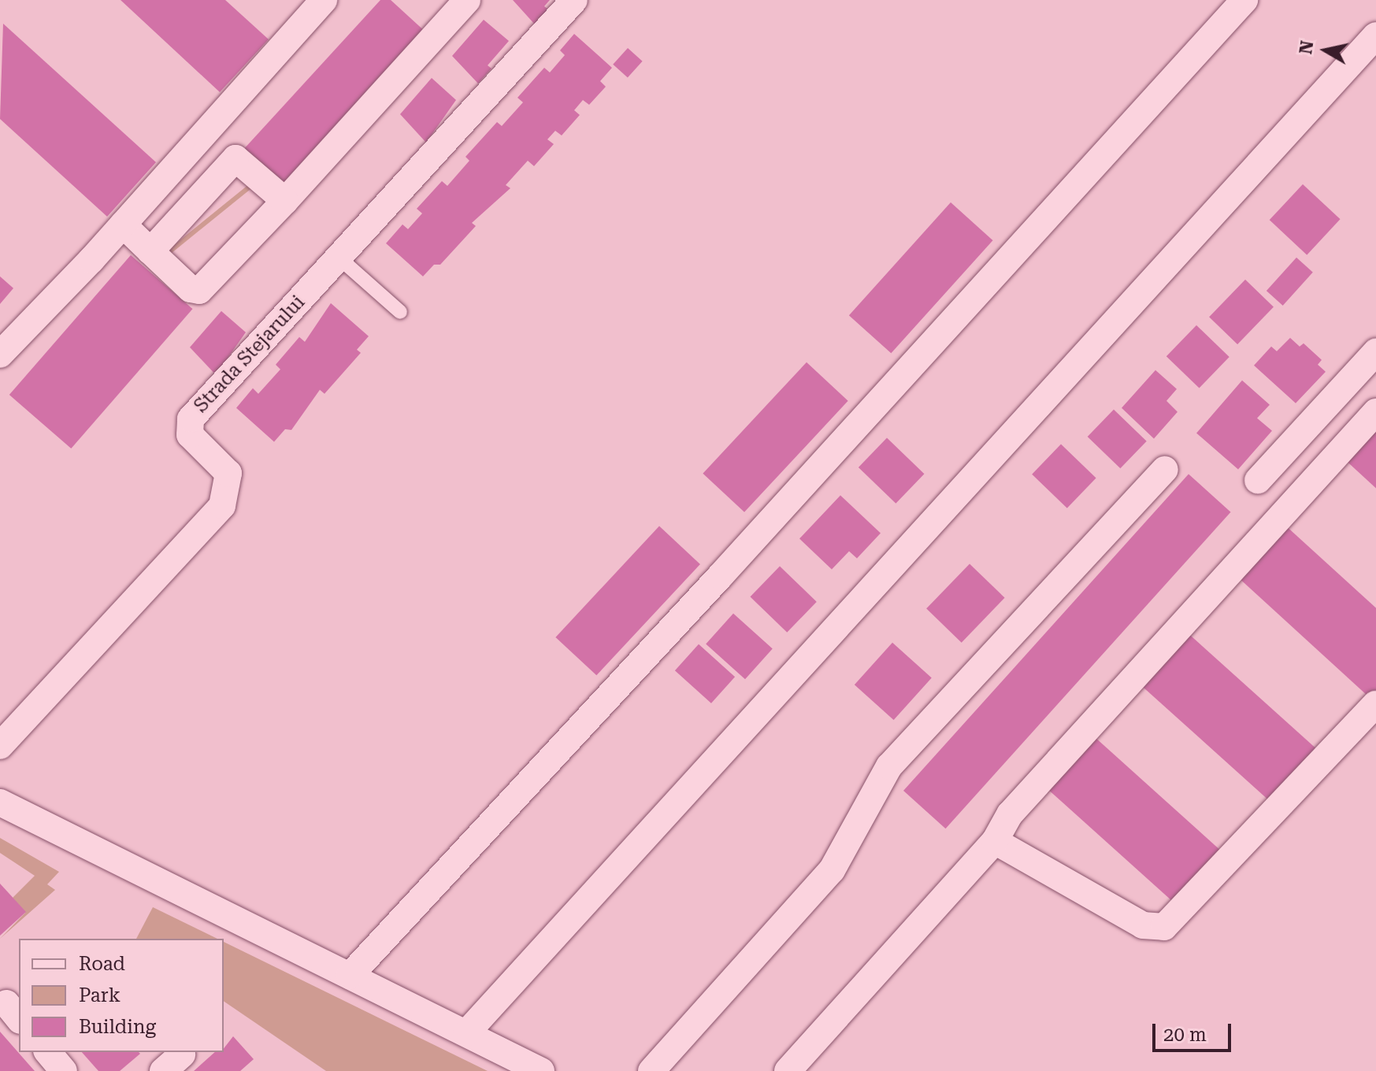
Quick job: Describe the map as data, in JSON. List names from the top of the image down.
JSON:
{
  "streets": {
    "street": ["Strada Stejarului"]
  },
  "legend": ["Road", "Park", "Building"],
  "scale_bar": "20 m",
  "north": "left"
}
